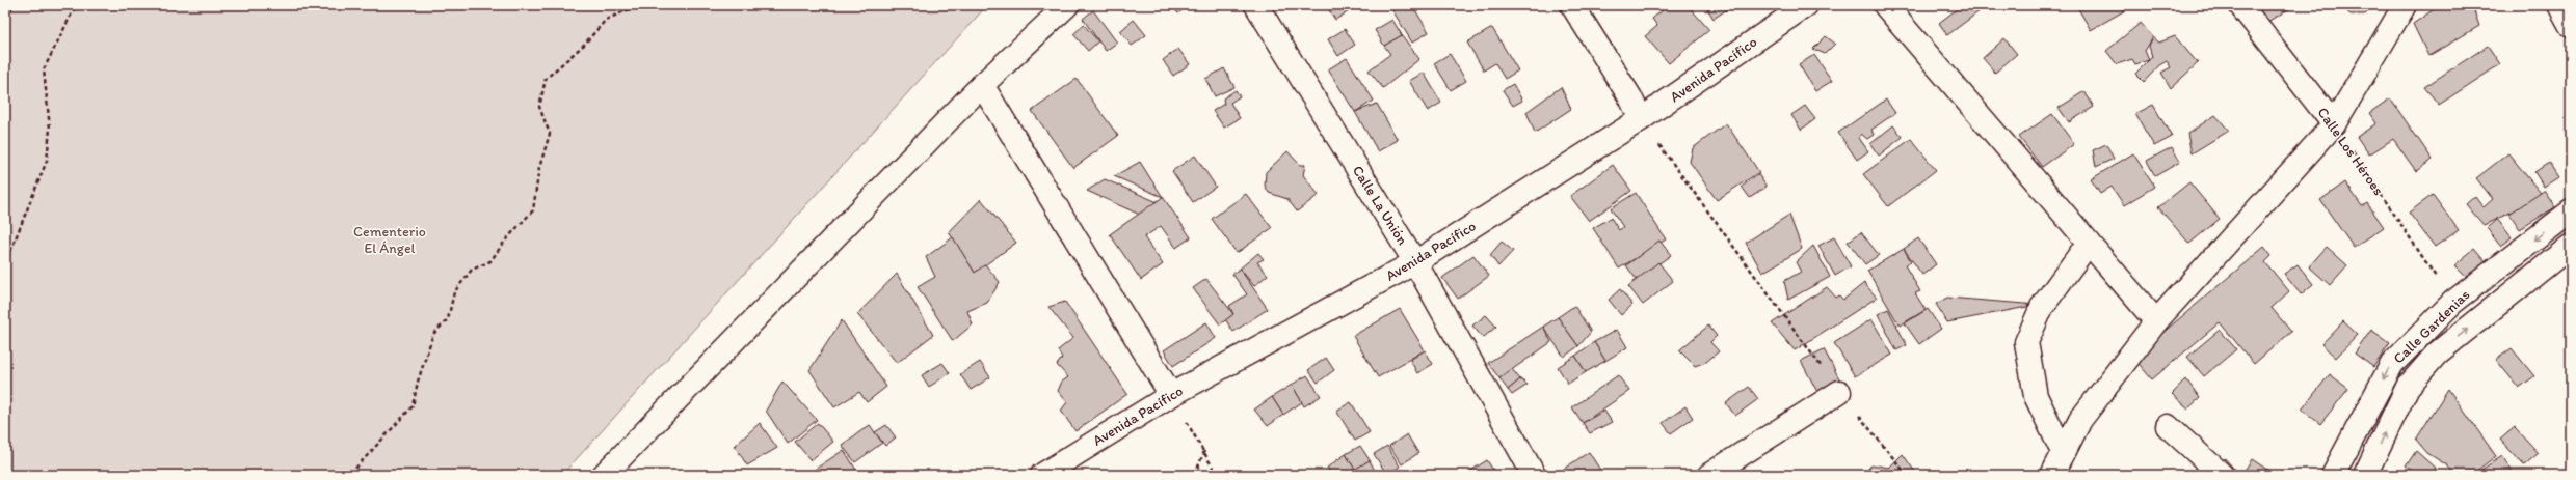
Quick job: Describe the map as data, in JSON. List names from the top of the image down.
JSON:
{
  "streets": {
    "street": [
      "Avenida Pacífico",
      "Calle Los Héroes",
      "Calle La Unión",
      "Calle Gardenias"
    ]
  },
  "crossings": [
    ["Avenida Pacífico", "Calle La Unión"],
    ["Calle Los Héroes", "Calle Gardenias"]
  ],
  "parks": ["Cementerio El Ángel"]
}
